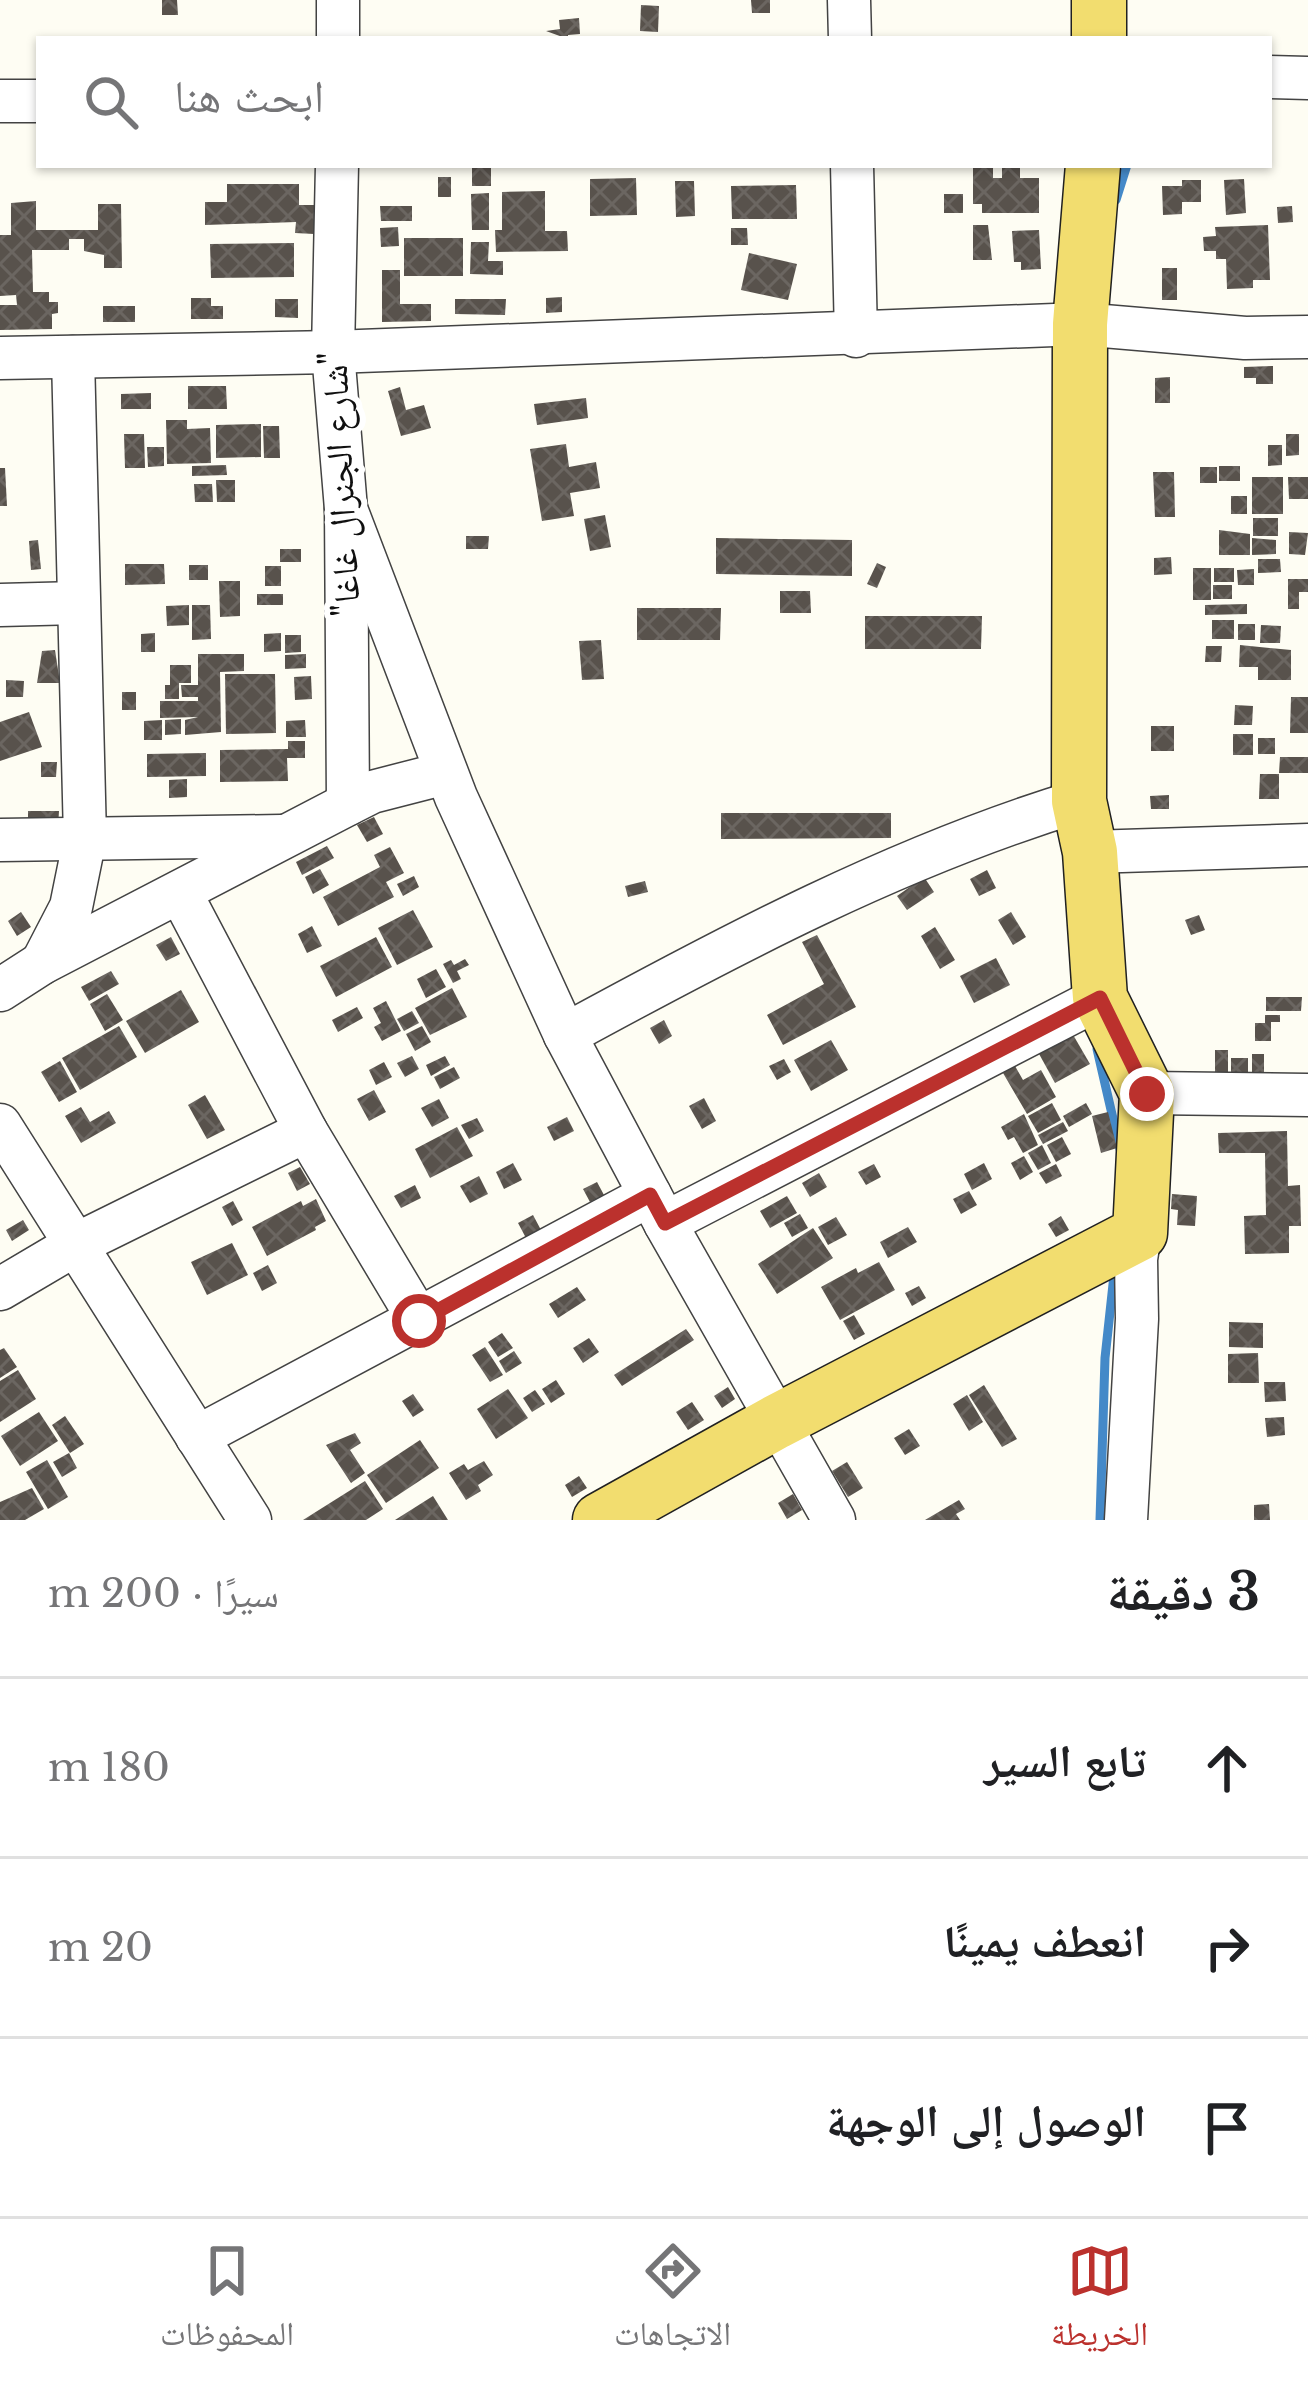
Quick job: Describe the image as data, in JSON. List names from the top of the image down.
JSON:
{
  "streets": {
    "street": ["\"شارع الجنرال غاغا\""]
  },
  "page": {
    "search": "ابحث هنا",
    "heading": ["3 دقيقة", "سيرًا · 200 m"],
    "list": [
      ["تابع السير", "180 m"],
      ["انعطف يمينًا", "20 m"],
      "الوصول إلى الوجهة"
    ],
    "nav": ["الخريطة", "الاتجاهات", "المحفوظات"]
  }
}
